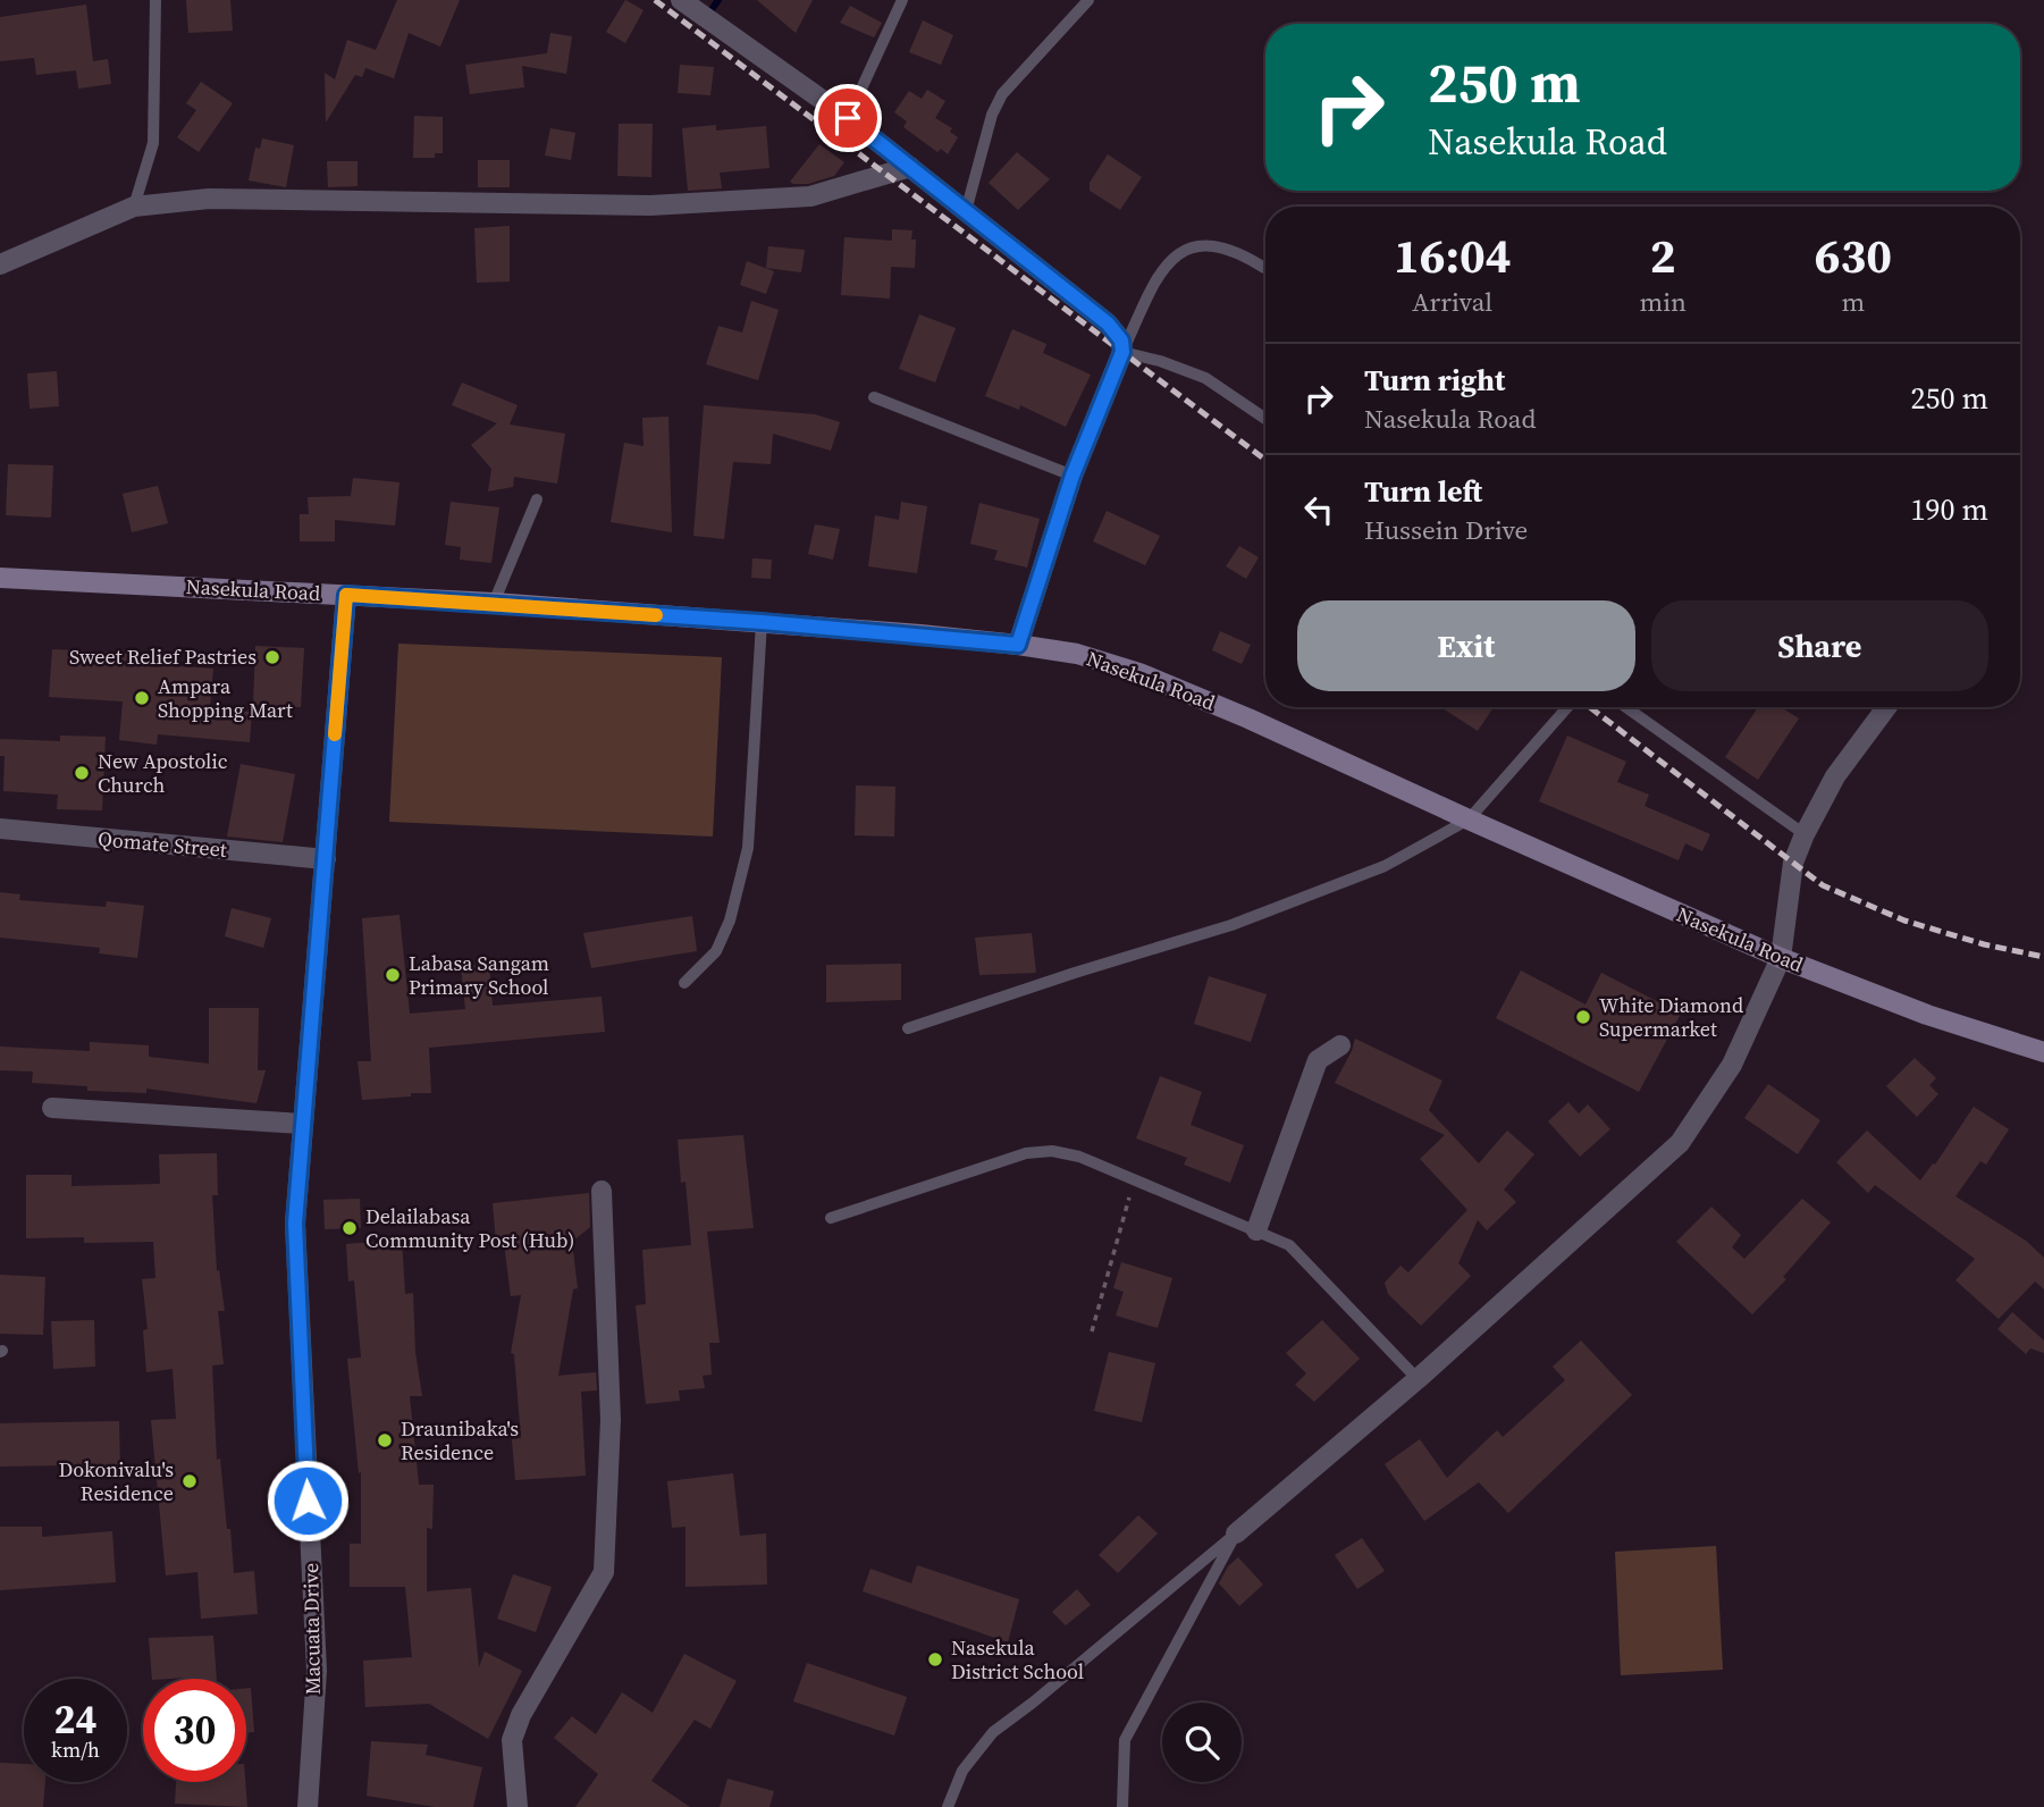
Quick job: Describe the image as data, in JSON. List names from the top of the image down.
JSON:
{
  "streets": {
    "main road": ["Nasekula Road"],
    "street": ["Qomate Street", "Macuata Drive"]
  },
  "crossings": [
    ["Nasekula Road", "Macuata Drive"],
    ["Qomate Street", "Macuata Drive"]
  ],
  "places": [
    "Sweet Relief Pastries",
    "Ampara Shopping Mart",
    "New Apostolic Church",
    "Labasa Sangam Primary School",
    "White Diamond Supermarket",
    "Delailabasa Community Post (Hub)",
    "Draunibaka's Residence",
    "Dokonivalu's Residence",
    "Nasekula District School"
  ],
  "page": {
    "turn": ["250 m", "Nasekula Road"],
    "eta": [
      "16:04",
      "Arrival",
      "2",
      "min",
      "630",
      "m"
    ],
    "list": [
      {
        "name": "Turn right",
        "note": "Nasekula Road",
        "value": "250 m"
      },
      {
        "name": "Turn left",
        "note": "Hussein Drive",
        "value": "190 m"
      }
    ],
    "buttons": ["Exit", "Share"],
    "speed": "24 km/h",
    "limit": "30"
  }
}
